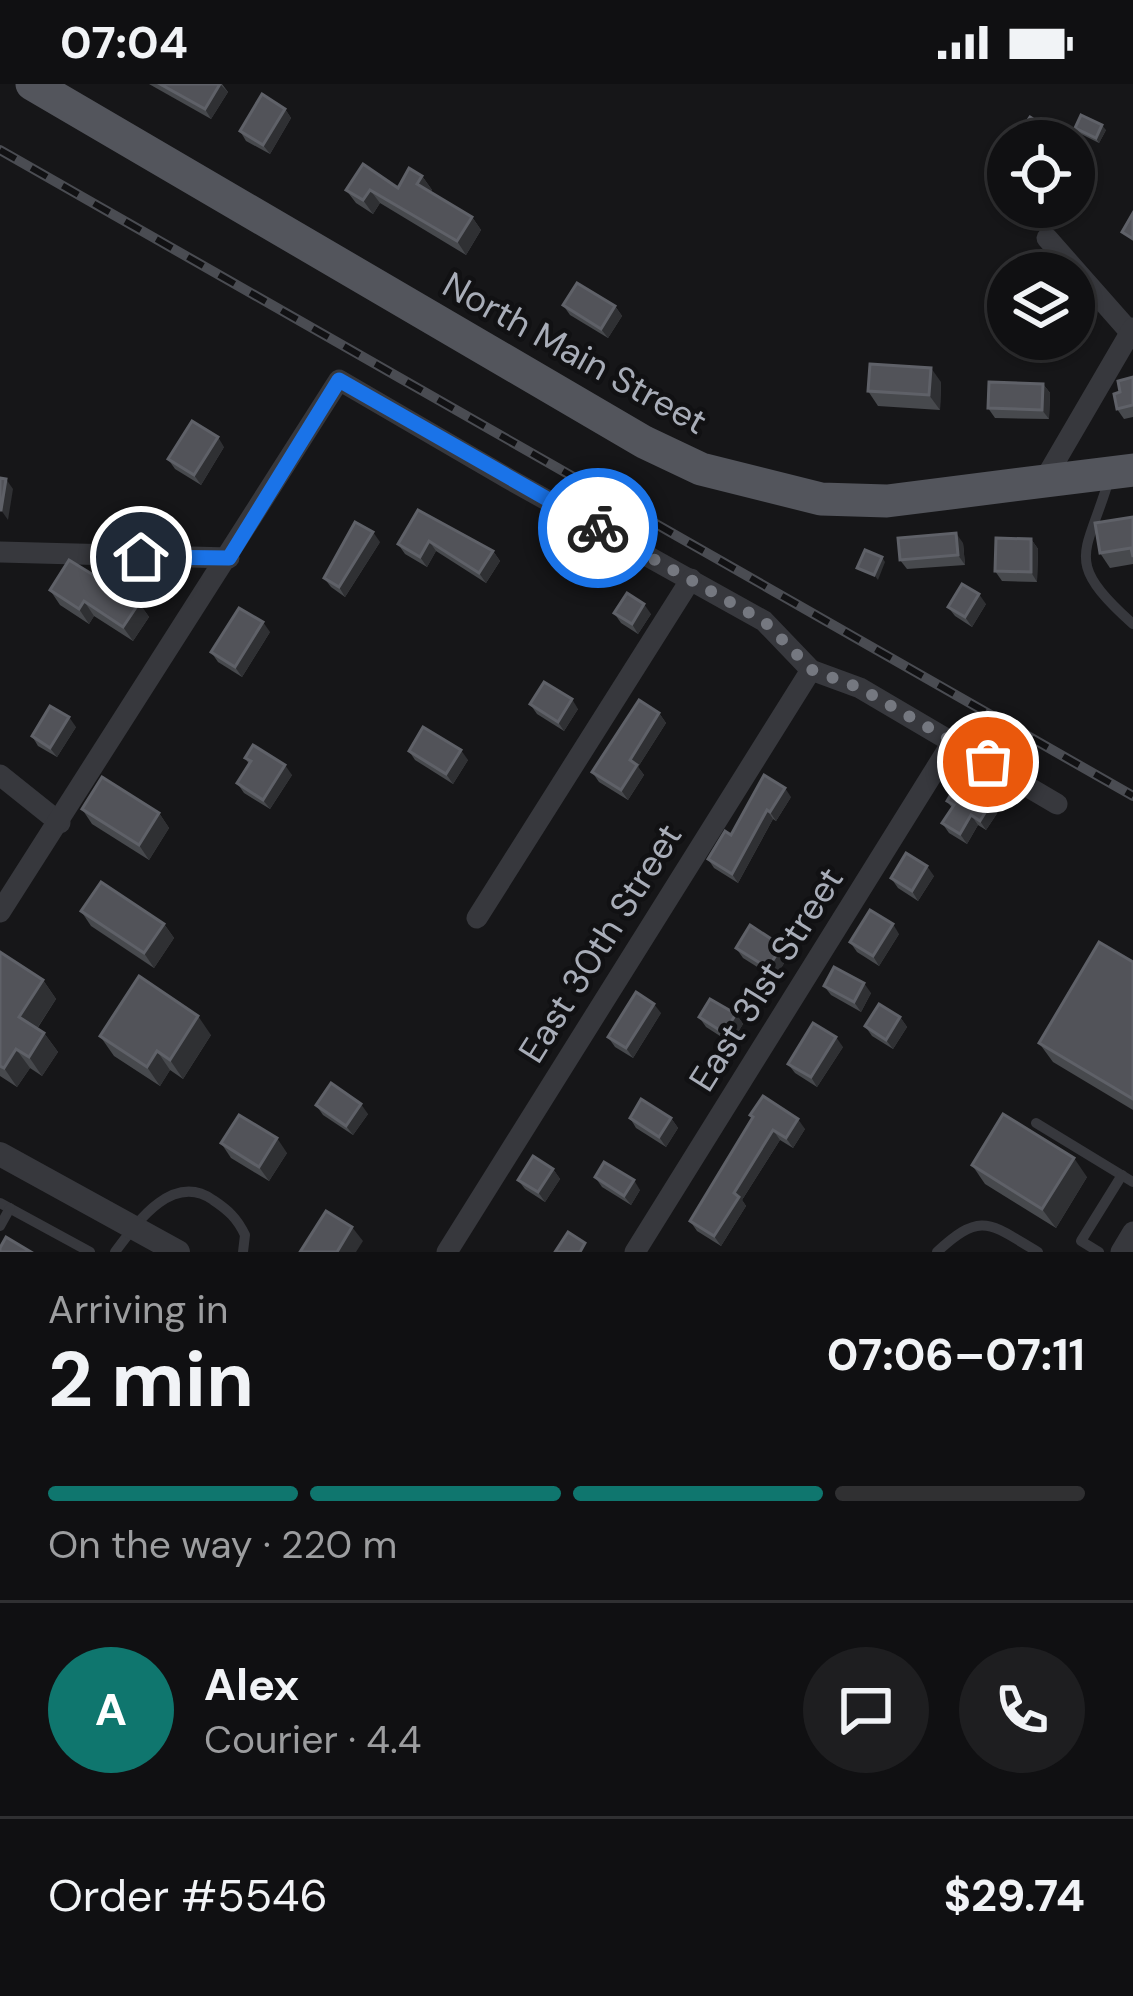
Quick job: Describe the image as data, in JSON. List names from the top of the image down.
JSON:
{
  "streets": {
    "main road": ["North Main Street"],
    "street": ["East 30th Street", "East 31st Street"]
  },
  "page": {
    "status": "07:04",
    "heading": ["2 min", "Arriving in", "07:06–07:11"],
    "panel": [
      "Alex",
      "Courier · 4.4",
      "Order #5546",
      "$29.74"
    ],
    "bar": "On the way · 220 m",
    "round": "A"
  }
}
